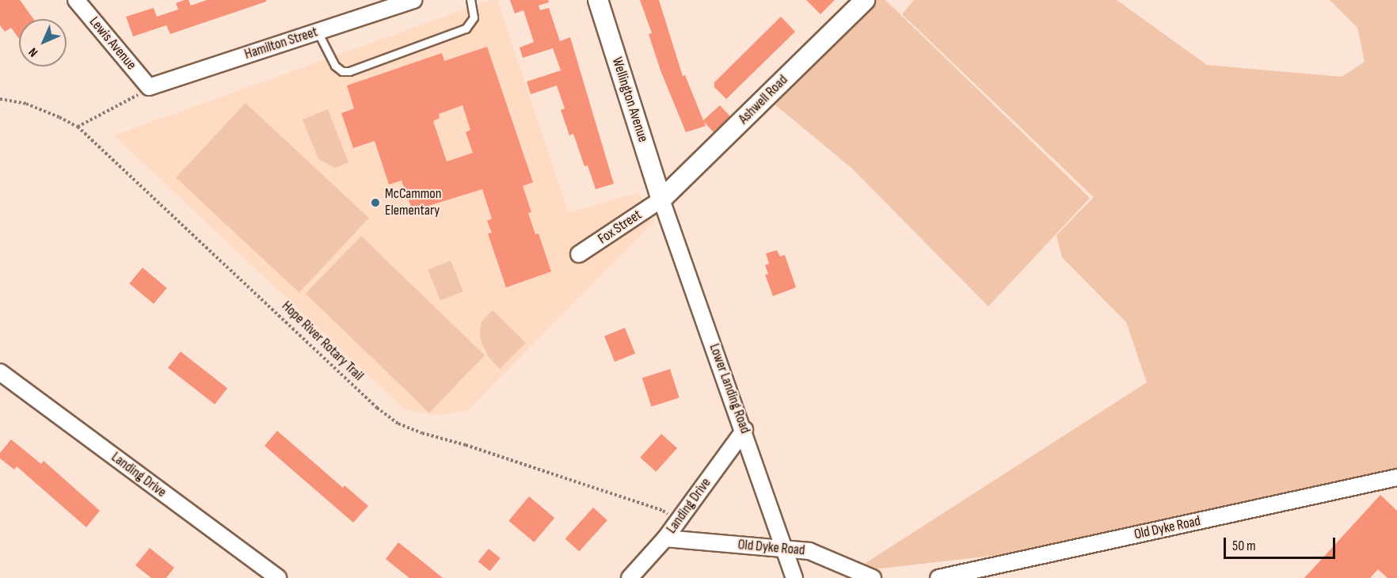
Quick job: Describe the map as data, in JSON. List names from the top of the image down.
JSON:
{
  "streets": {
    "street": [
      "Lewis Avenue",
      "Hamilton Street",
      "Wellington Avenue",
      "Ashwell Road",
      "Fox Street",
      "Lower Landing Road",
      "Landing Drive",
      "Old Dyke Road"
    ],
    "path": ["Hope River Rotary Trail"]
  },
  "crossings": [
    ["Lewis Avenue", "Hamilton Street"],
    ["Wellington Avenue", "Ashwell Road"],
    ["Wellington Avenue", "Fox Street"],
    ["Wellington Avenue", "Lower Landing Road"],
    ["Ashwell Road", "Fox Street"],
    ["Ashwell Road", "Lower Landing Road"],
    ["Fox Street", "Lower Landing Road"],
    ["Hope River Rotary Trail", "Landing Drive"],
    ["Lower Landing Road", "Landing Drive"],
    ["Lower Landing Road", "Old Dyke Road"],
    ["Landing Drive", "Old Dyke Road"]
  ],
  "places": ["McCammon Elementary"],
  "scale_bar": "50 m",
  "north": "bottom left"
}
